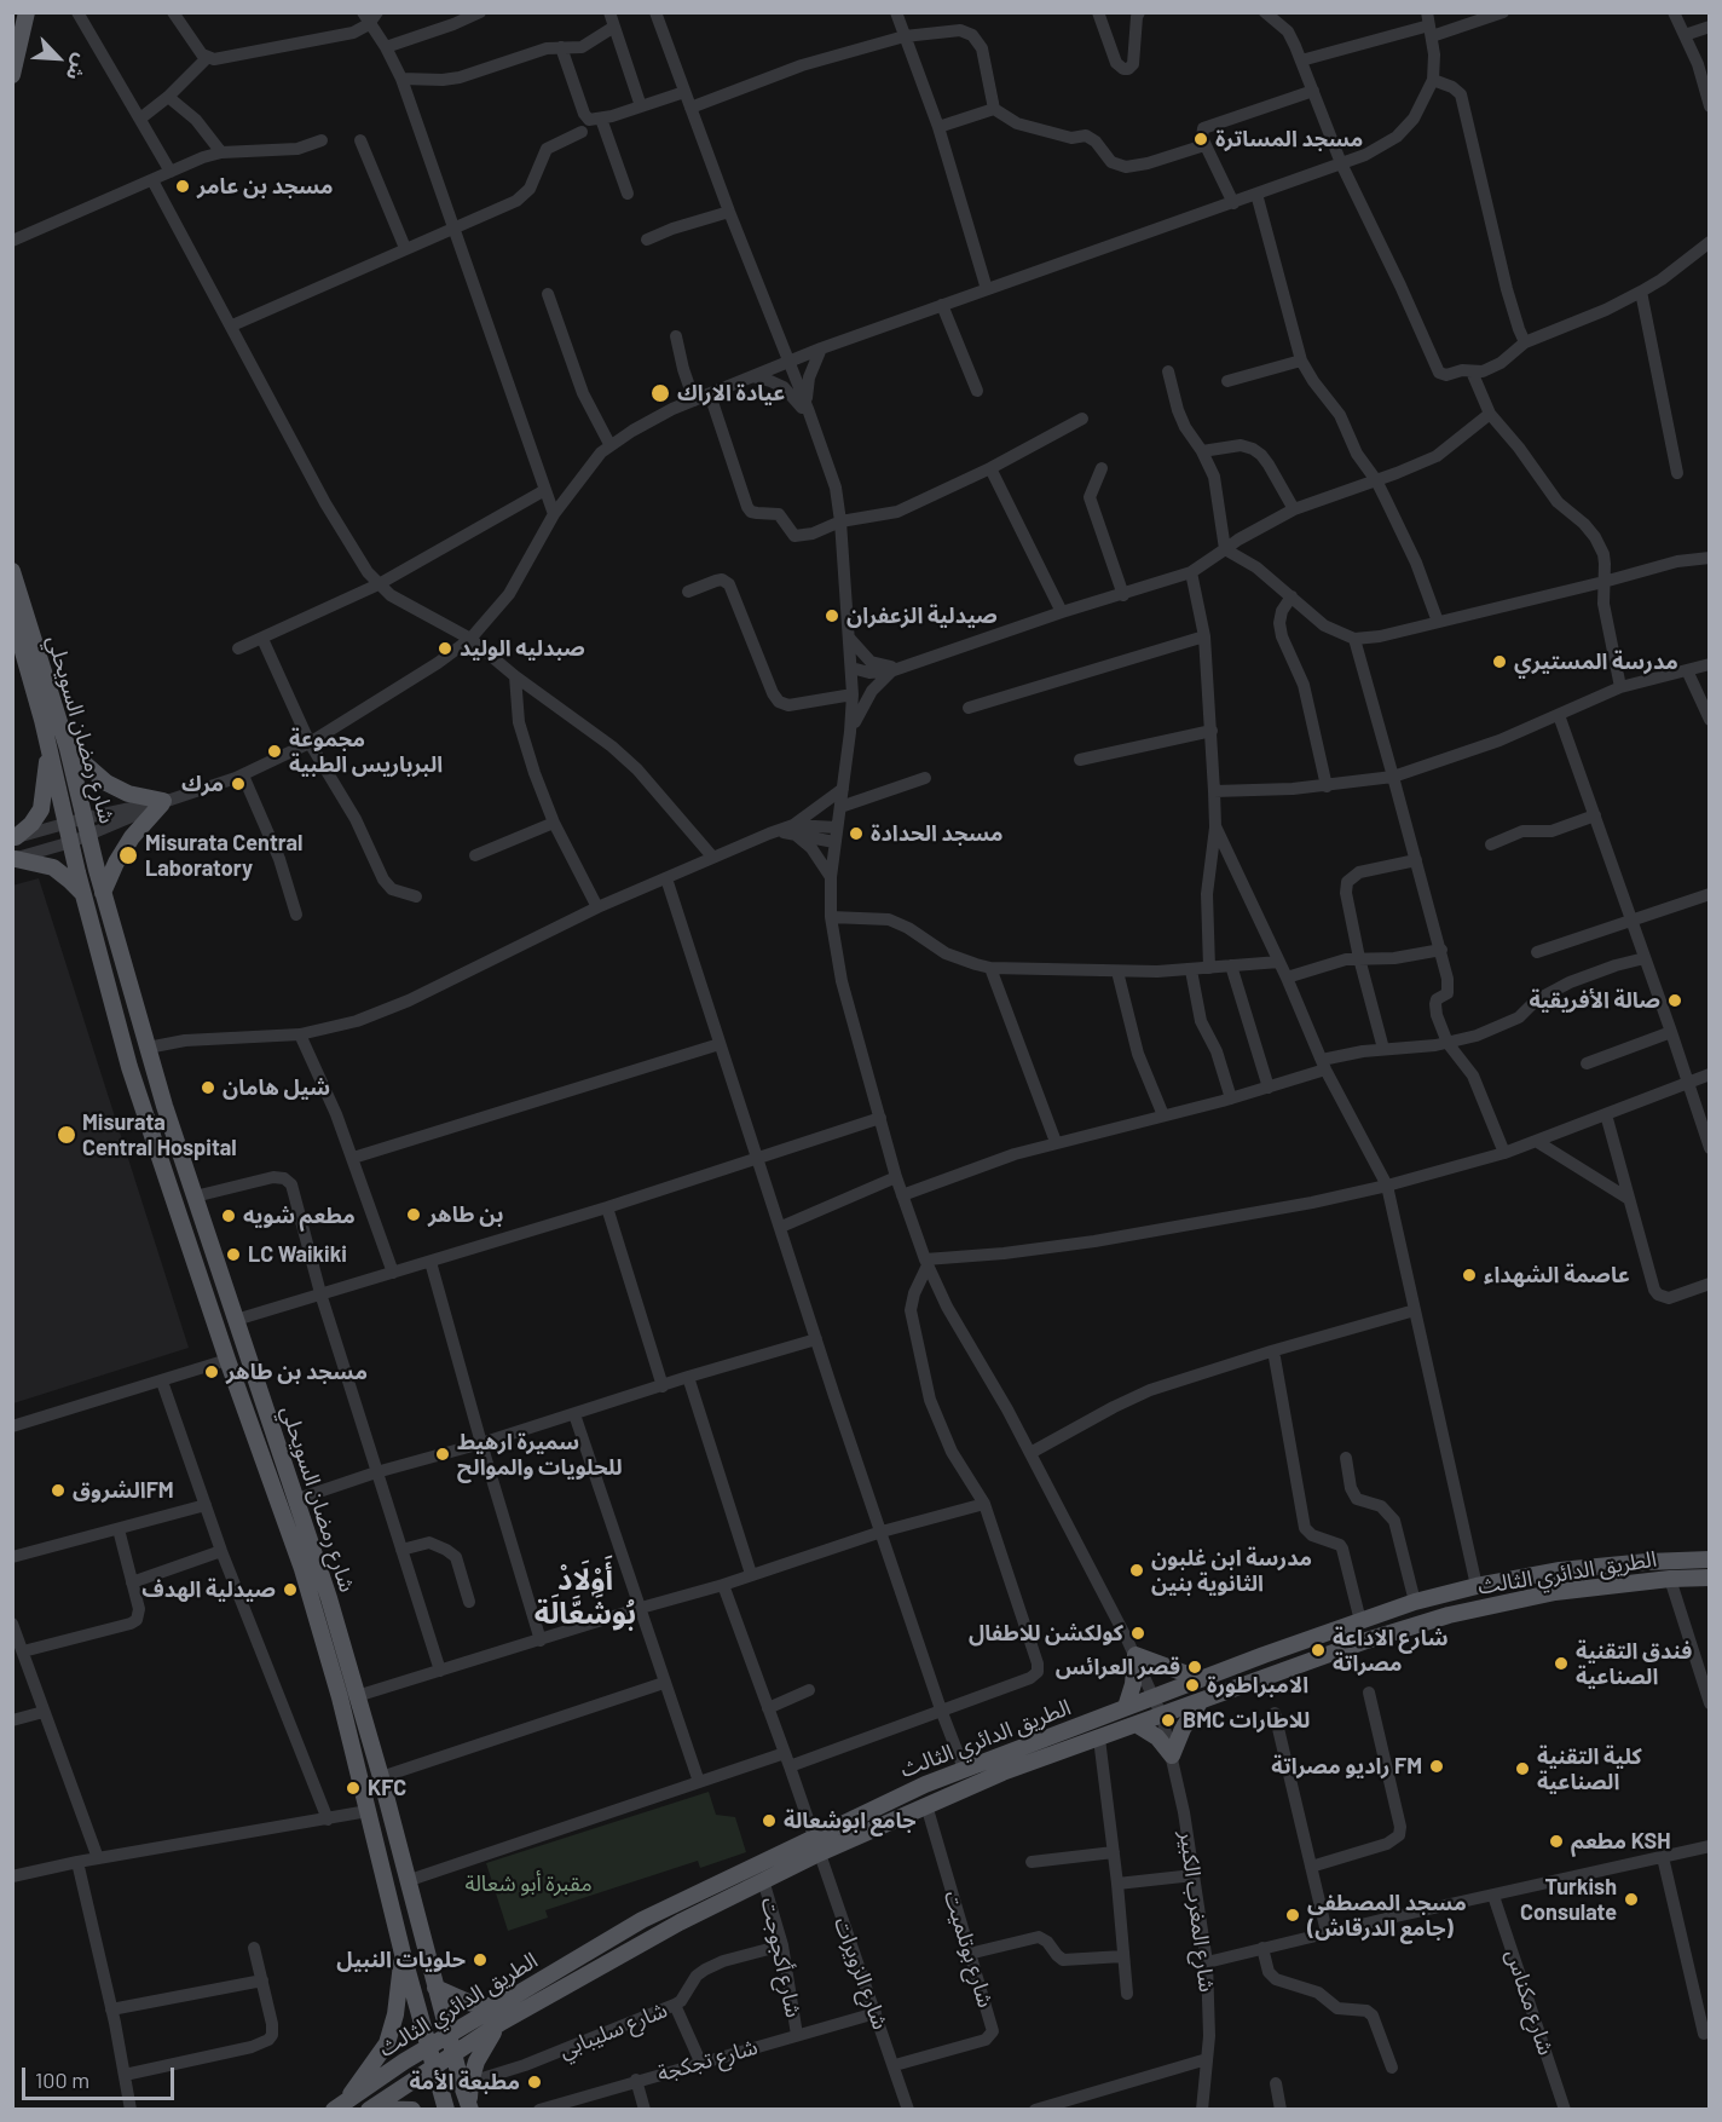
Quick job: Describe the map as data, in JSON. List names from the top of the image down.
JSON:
{
  "streets": {
    "main road": ["شارع رمضان السويحلي", "الطريق الدائري الثالث"],
    "street": [
      "شارع المغرب الكبير",
      "شارع بوتلميت",
      "شارع أكجوجت",
      "شارع الزويرات",
      "شارع مكناس",
      "شارع سليبابي",
      "شارع تجكجة"
    ]
  },
  "crossings": [
    ["شارع رمضان السويحلي", "الطريق الدائري الثالث"],
    ["الطريق الدائري الثالث", "شارع المغرب الكبير"],
    ["الطريق الدائري الثالث", "شارع بوتلميت"],
    ["الطريق الدائري الثالث", "شارع أكجوجت"],
    ["الطريق الدائري الثالث", "شارع الزويرات"],
    ["شارع بوتلميت", "شارع الزويرات"],
    ["شارع أكجوجت", "شارع سليبابي"],
    ["شارع أكجوجت", "شارع تجكجة"],
    ["شارع الزويرات", "شارع تجكجة"]
  ],
  "districts": ["أَوْلَادْ بُوشَعَّالَة"],
  "parks": ["مقبرة أبو شعالة"],
  "places": [
    "مسجد المساترة",
    "مسجد بن عامر",
    "عيادة الاراك",
    "صيدلية الزعفران",
    "صبدليه الوليد",
    "مدرسة المستيري",
    "مجموعة البرباريس الطبية",
    "مرك",
    "مسجد الحدادة",
    "Misurata Central Laboratory",
    "صالة الأفريقية",
    "شيل هامان",
    "Misurata Central Hospital",
    "بن طاهر",
    "مطعم شويه",
    "LC Waikiki",
    "عاصمة الشهداء",
    "مسجد بن طاهر",
    "سميرة ارهيط للحلويات والموالح",
    "الشروقFM",
    "مدرسة ابن غلبون الثانوية بنين",
    "صيدلية الهدف",
    "كولكشن للاطفال",
    "شارع الاداعة مصراتة",
    "فندق التقنية الصناعية",
    "قصر العرائس",
    "الامبراطورة",
    "BMC للاطارات",
    "راديو مصراتة FM",
    "كلية التقنية الصناعية",
    "KFC",
    "جامع ابوشعالة",
    "مطعم KSH",
    "Turkish Consulate",
    "مسجد المصطفى (جامع الدرقاش)",
    "حلويات النبيل",
    "مطبعة الأمة"
  ],
  "scale_bar": "100 m",
  "north": "bottom right"
}
